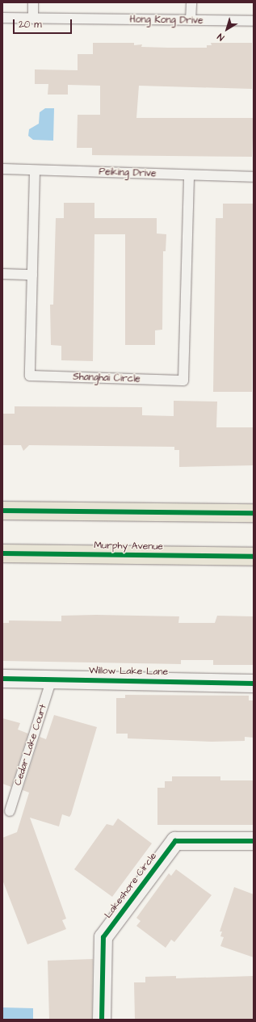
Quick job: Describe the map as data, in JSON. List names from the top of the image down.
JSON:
{
  "streets": {
    "main road": ["Murphy Avenue"],
    "street": ["Willow Lake Lane", "Lakeshore Circle"],
    "lane": [
      "Hong Kong Drive",
      "Peiking Drive",
      "Shanghai Circle",
      "Cedar Lake Court"
    ]
  },
  "crossings": [
    ["Peiking Drive", "Shanghai Circle"],
    ["Willow Lake Lane", "Cedar Lake Court"]
  ],
  "scale_bar": "20 m",
  "north": "bottom left"
}
